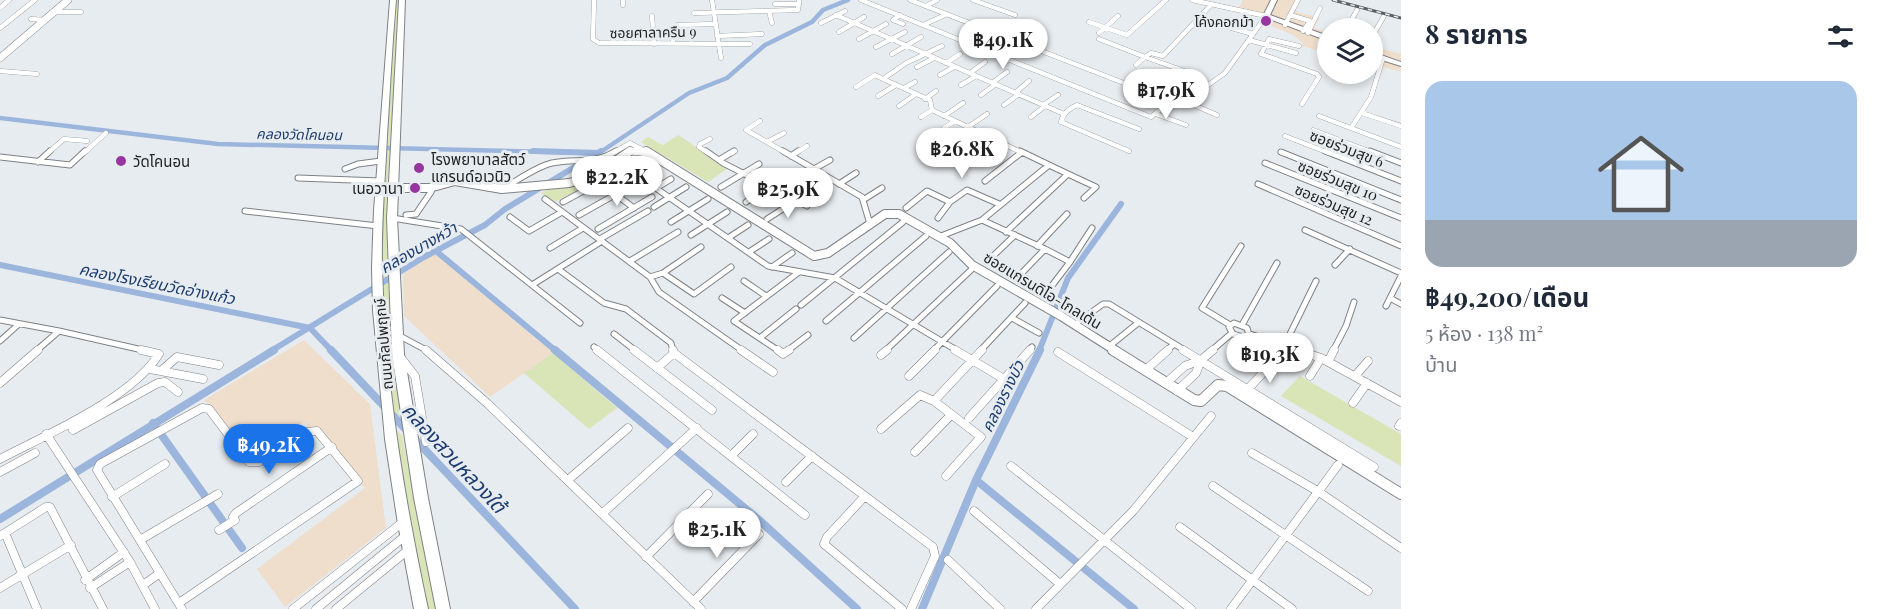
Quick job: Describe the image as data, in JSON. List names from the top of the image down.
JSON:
{
  "streets": {
    "main road": ["ถนนกัลปพฤกษ์"],
    "street": [
      "ซอยศาลาครืน 9",
      "ซอยร่วมสุข 6",
      "ซอยร่วมสุข 10",
      "ซอยร่วมสุข 12",
      "ซอยแกรนดิโอ-โกลเด้น"
    ]
  },
  "water": [
    "คลองวัดโคนอน",
    "คลองบางหว้า",
    "คลองโรงเรียนวัดอ่างแก้ว",
    "คลองรางบัว",
    "คลองสวนหลวงใต้"
  ],
  "places": [
    "โค้งคอกม้า",
    "วัดโคนอน",
    "โรงพยาบาลสัตว์ แกรนด์อเวนิว",
    "เนอวานา"
  ],
  "page": {
    "heading": "8 รายการ",
    "price": [
      "฿49.1K",
      "฿17.9K",
      "฿26.8K",
      "฿22.2K",
      "฿25.9K",
      "฿19.3K",
      "฿49.2K",
      "฿25.1K"
    ],
    "list": [
      {
        "name": "฿49,200/เดือน",
        "note": "5 ห้อง · 138 m² · บ้าน"
      }
    ]
  }
}
